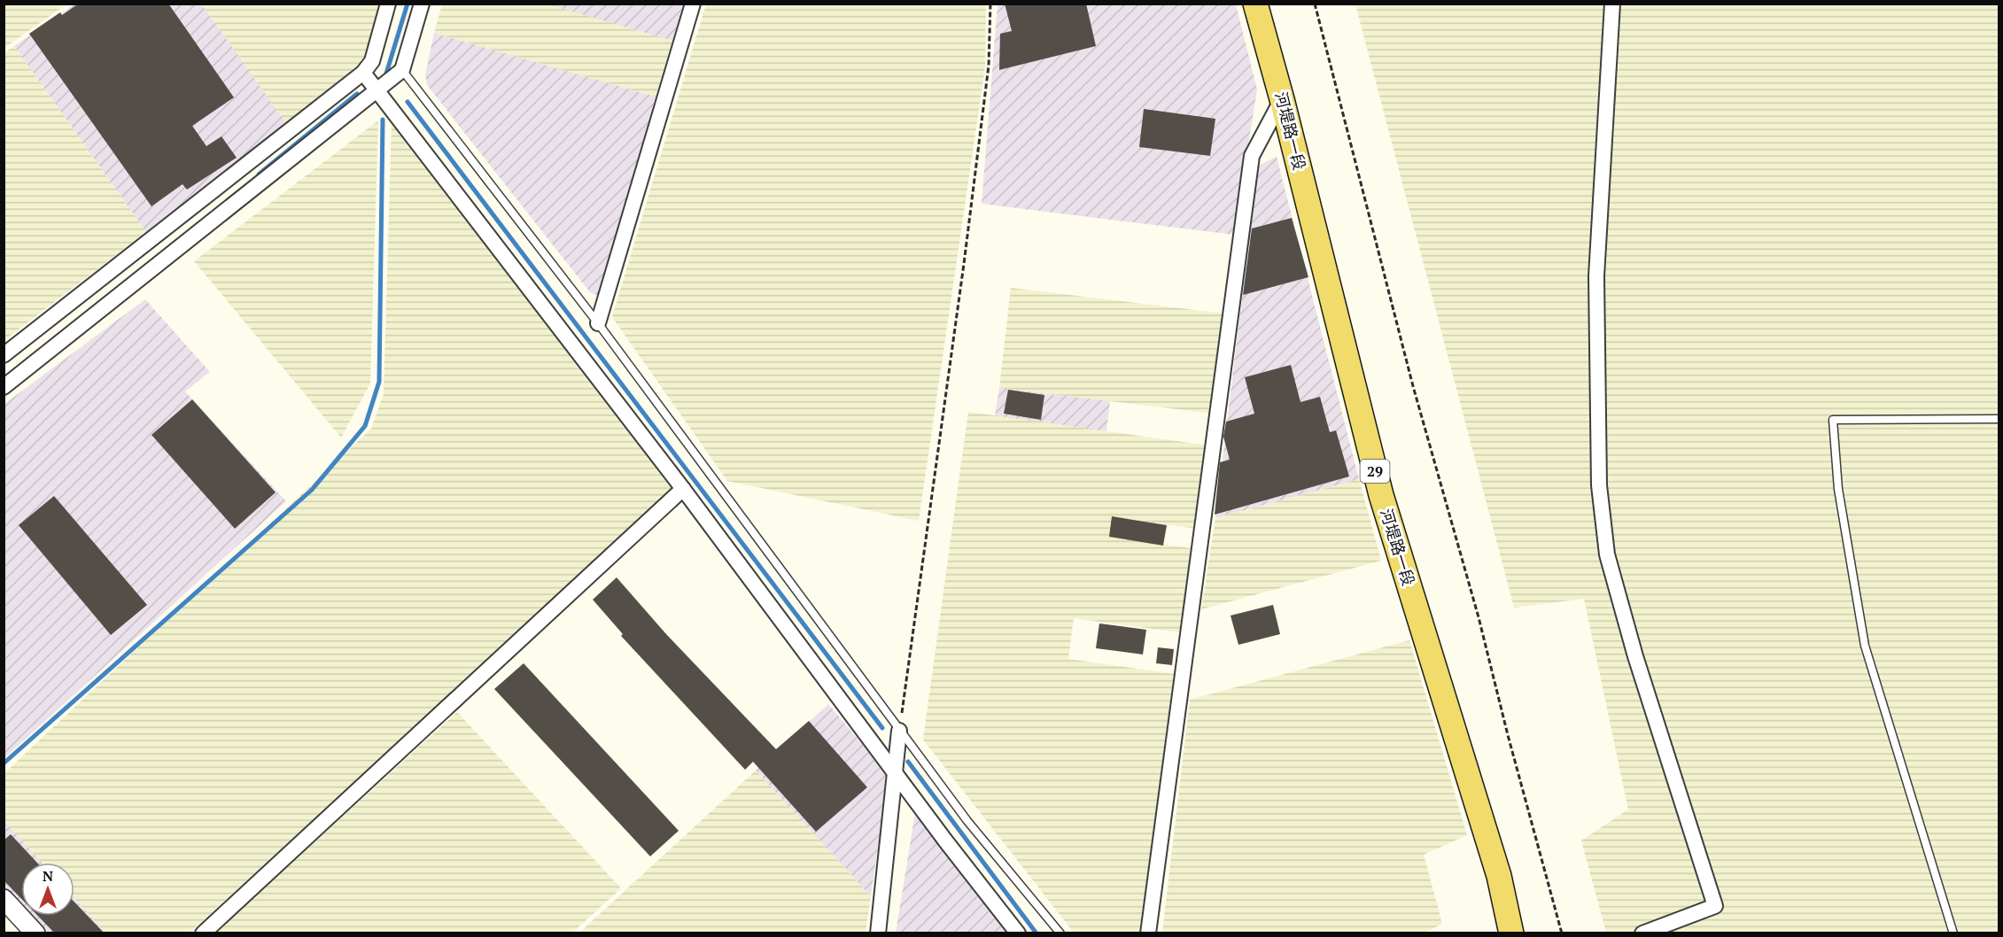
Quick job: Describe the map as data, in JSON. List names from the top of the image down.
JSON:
{
  "streets": {
    "main road": ["河堤路一段", "29"]
  },
  "north": "top"
}
